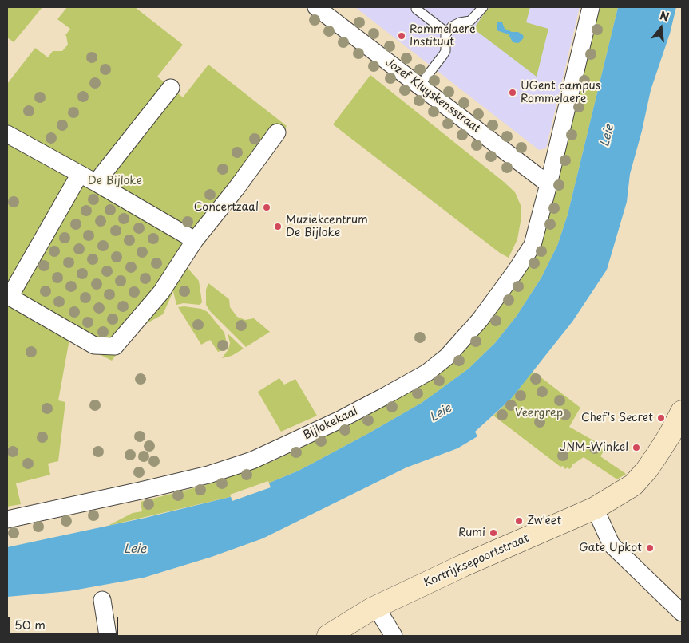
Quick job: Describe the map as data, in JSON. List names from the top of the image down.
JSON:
{
  "streets": {
    "street": ["Jozef Kluyskensstraat", "Bijlokekaai", "Kortrijksepoortstraat"]
  },
  "crossings": [
    ["Jozef Kluyskensstraat", "Bijlokekaai"]
  ],
  "water": ["Leie"],
  "parks": ["De Bijloke", "Veergrep"],
  "places": [
    "Rommelaere Instituut",
    "UGent campus Rommelaere",
    "Concertzaal",
    "Muziekcentrum De Bijloke",
    "Chef's Secret",
    "JNM-Winkel",
    "Zw'eet",
    "Rumi",
    "Gate Upkot"
  ],
  "scale_bar": "50 m",
  "north": "top"
}
